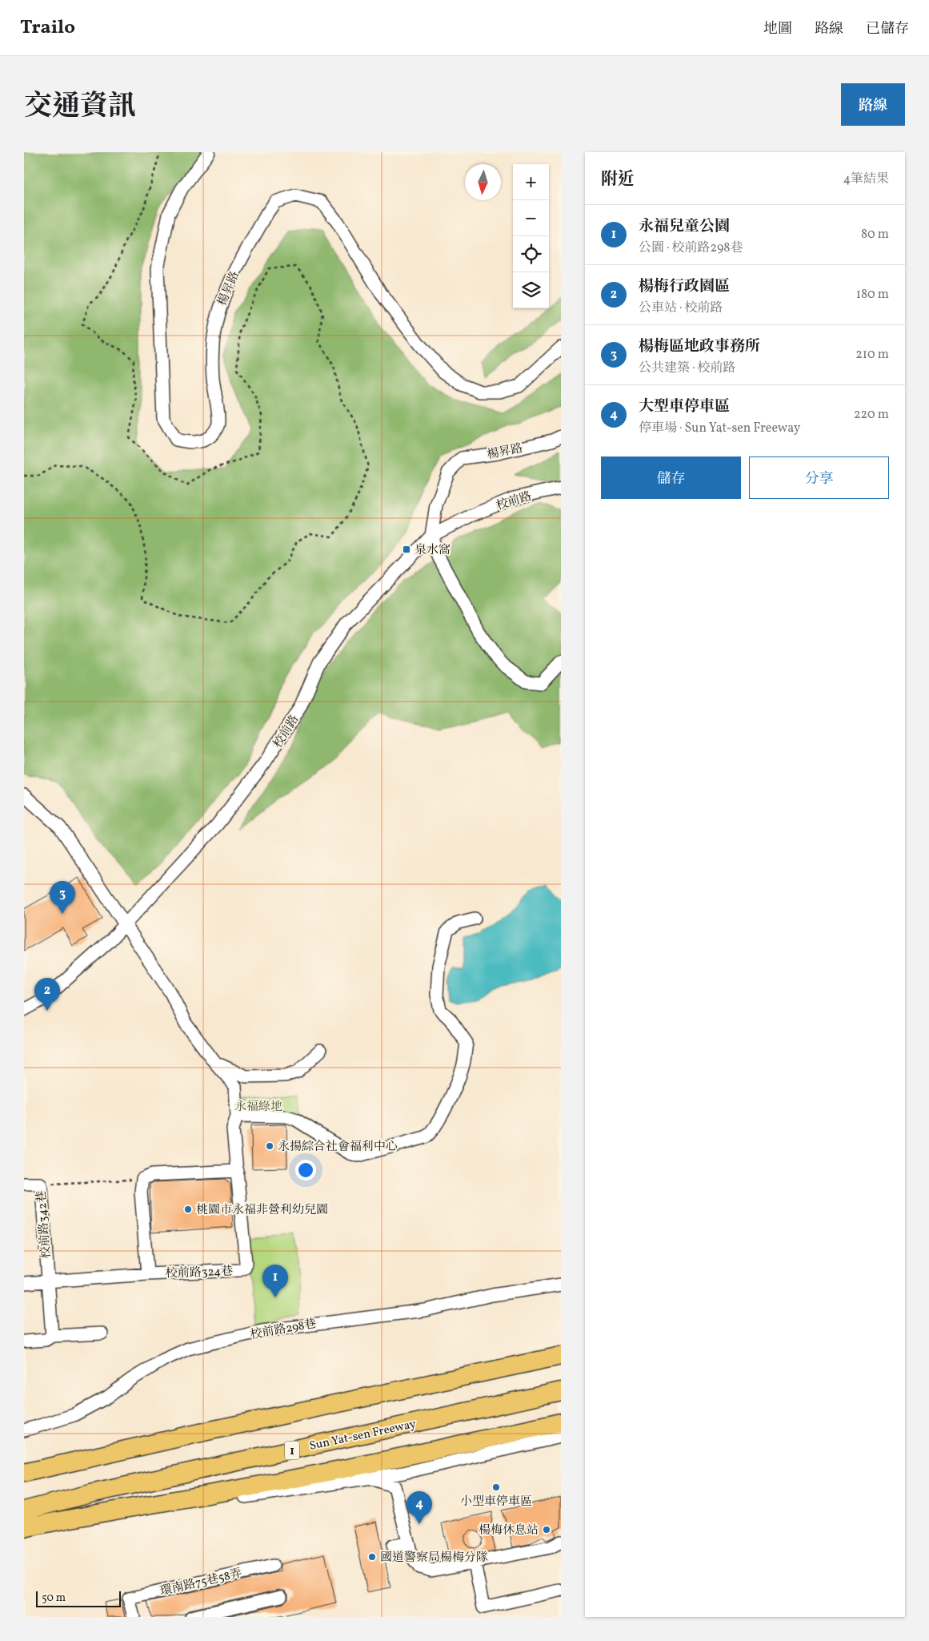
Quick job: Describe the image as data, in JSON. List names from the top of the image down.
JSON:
{
  "streets": {
    "highway": ["Sun Yat-sen Freeway", "1"],
    "street": [
      "楊昇路",
      "校前路",
      "校前路342巷",
      "校前路324巷",
      "校前路298巷",
      "環南路75巷58弄"
    ]
  },
  "crossings": [
    ["楊昇路", "校前路"],
    ["校前路", "校前路324巷"],
    ["校前路342巷", "校前路324巷"]
  ],
  "parks": ["永福綠地"],
  "places": {
    "transit": ["泉水窩"],
    "other": [
      "永揚綜合社會福利中心",
      "桃園市永福非營利幼兒園",
      "小型車停車區",
      "楊梅休息站",
      "國道警察局楊梅分隊"
    ]
  },
  "scale_bar": "50 m",
  "north": "bottom",
  "page": {
    "header": "Trailo",
    "nav": ["地圖", "路線", "已儲存"],
    "title": "交通資訊",
    "buttons": [
      "路線",
      ["儲存", "分享"]
    ],
    "heading": ["附近", "4筆結果"],
    "map_buttons": ["+", "−"],
    "list": [
      {
        "mark": "1",
        "name": "永福兒童公園",
        "note": "公園 · 校前路298巷",
        "value": "80 m"
      },
      {
        "mark": "2",
        "name": "楊梅行政園區",
        "note": "公車站 · 校前路",
        "value": "180 m"
      },
      {
        "mark": "3",
        "name": "楊梅區地政事務所",
        "note": "公共建築 · 校前路",
        "value": "210 m"
      },
      {
        "mark": "4",
        "name": "大型車停車區",
        "note": "停車場 · Sun Yat-sen Freeway",
        "value": "220 m"
      }
    ],
    "pins": [
      "3",
      "2",
      "1",
      "4"
    ],
    "scale": "50 m"
  }
}
